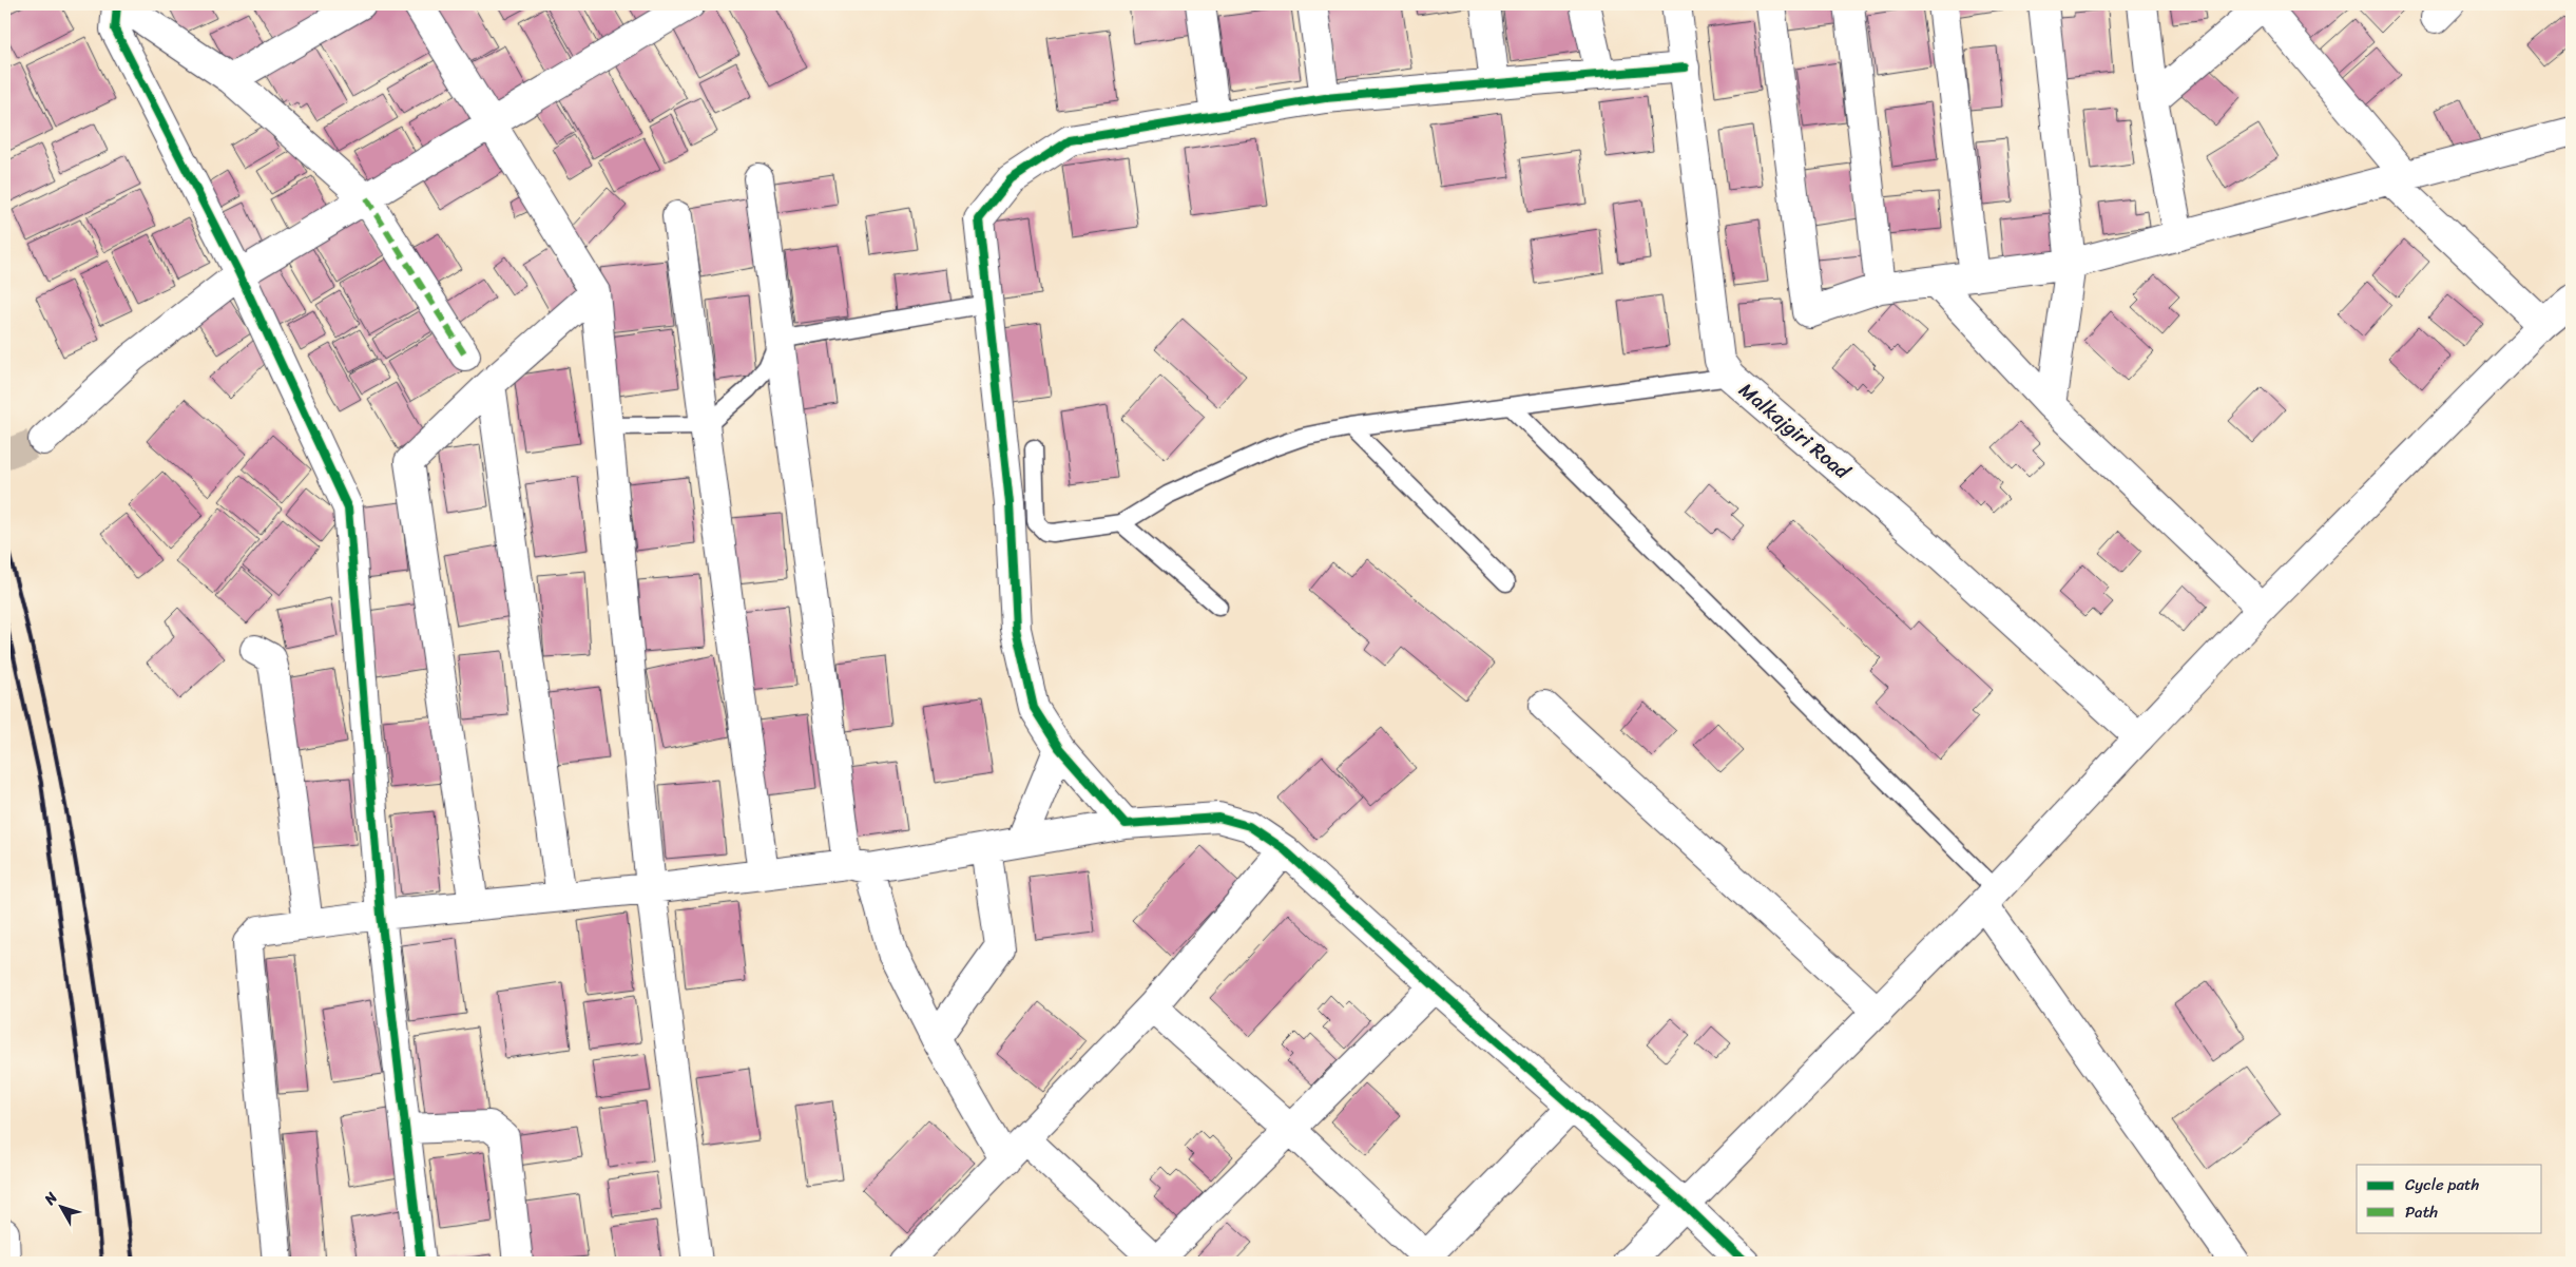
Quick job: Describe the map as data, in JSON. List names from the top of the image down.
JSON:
{
  "streets": {
    "street": ["Malkajgiri Road"]
  },
  "legend": ["Cycle path", "Path"],
  "north": "top left"
}
